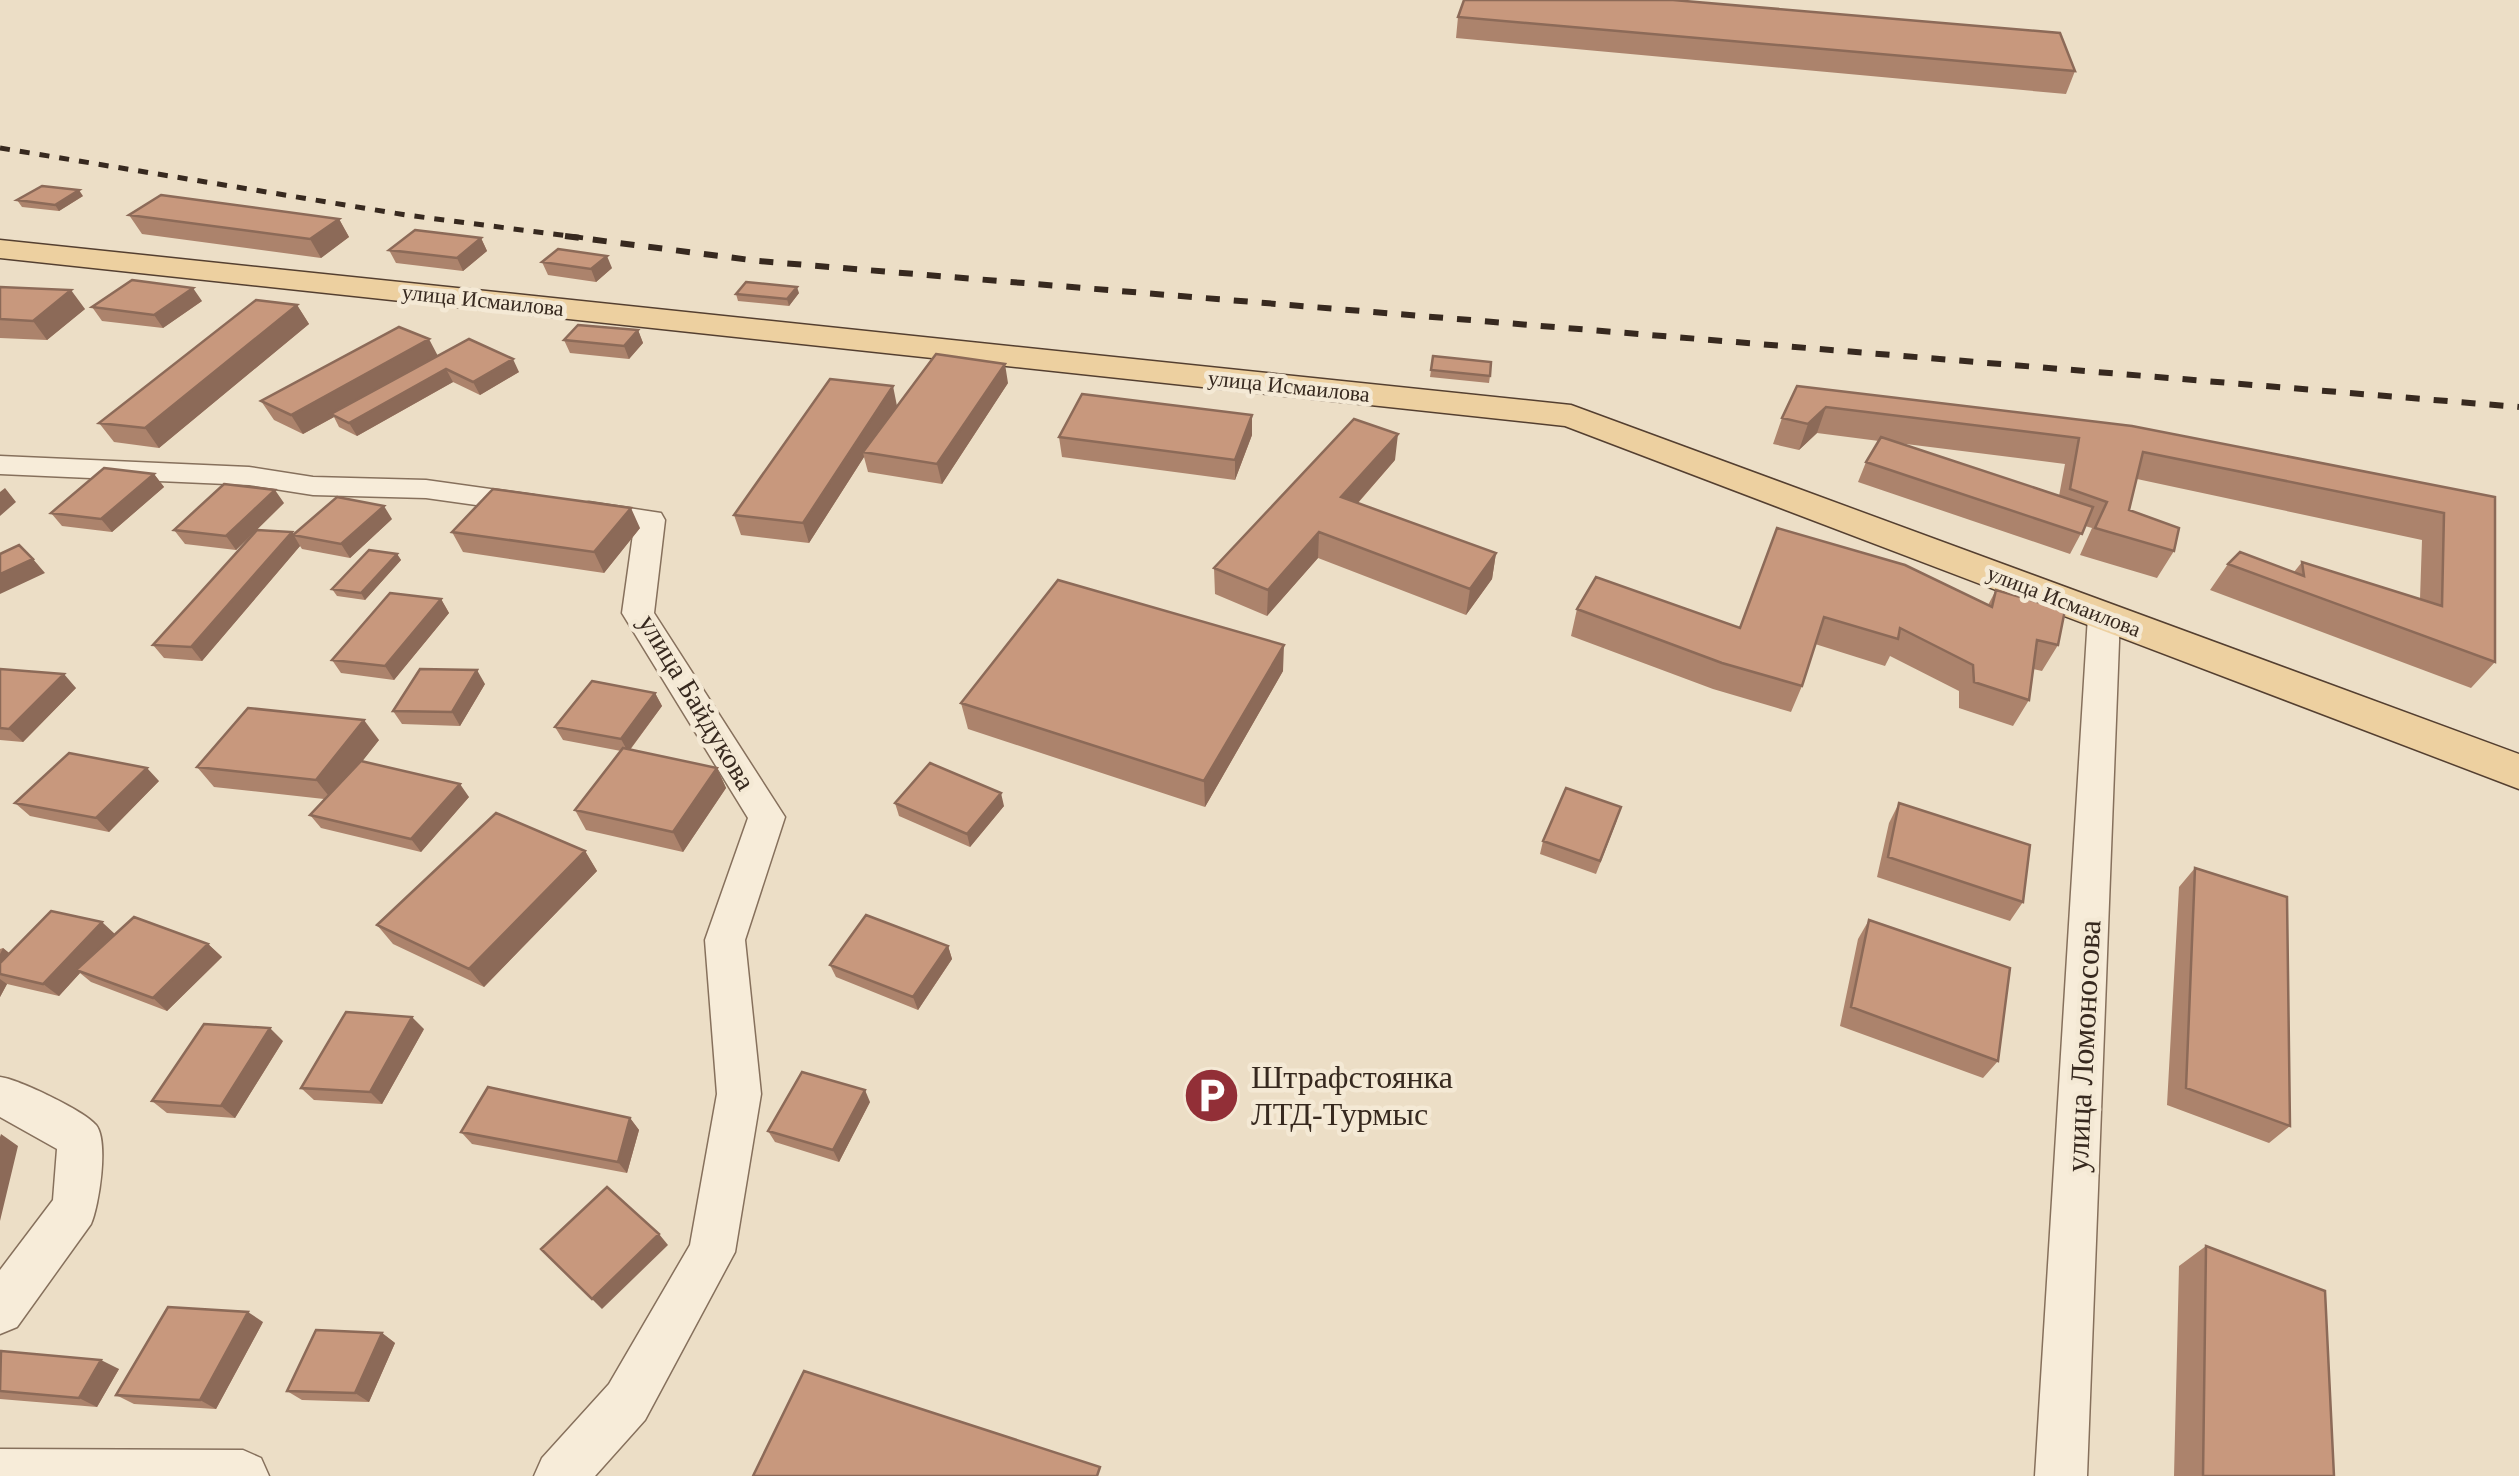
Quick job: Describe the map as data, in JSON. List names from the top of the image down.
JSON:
{
  "streets": {
    "main road": ["улица Исмаилова"],
    "street": ["улица Байдукова", "улица Ломоносова"]
  },
  "crossings": [
    ["улица Исмаилова", "улица Ломоносова"]
  ],
  "places": {
    "parking": ["Штрафстоянка ЛТД-Турмыс"]
  }
}
